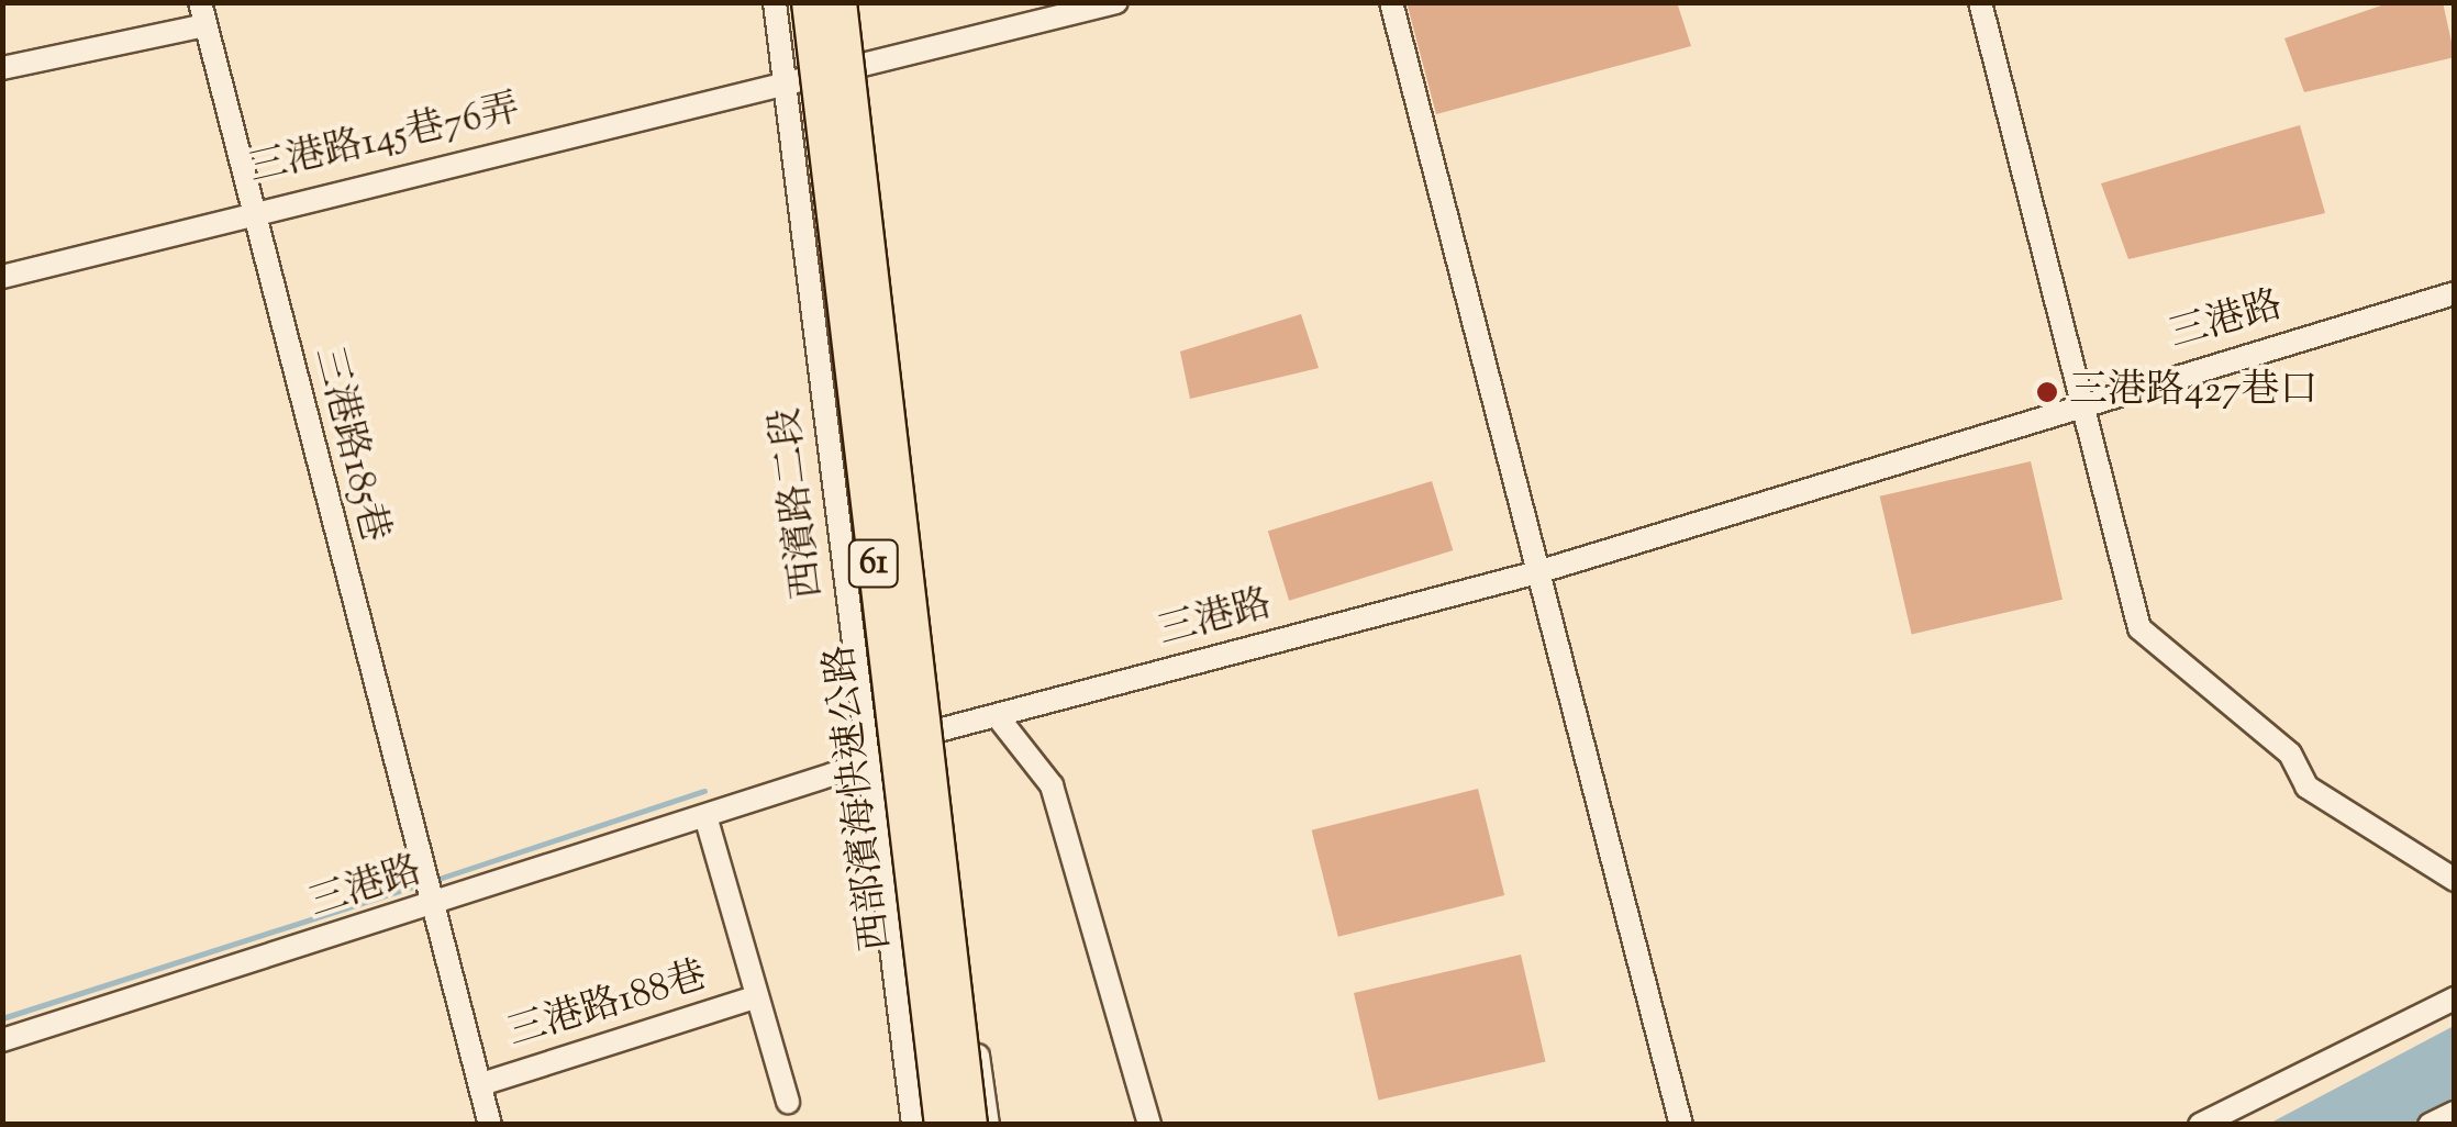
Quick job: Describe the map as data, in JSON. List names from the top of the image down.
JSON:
{
  "streets": {
    "highway": ["61", "西部濱海快速公路"],
    "street": [
      "三港路145巷76弄",
      "三港路",
      "三港路185巷",
      "西濱路二段",
      "三港路188巷"
    ]
  },
  "crossings": [
    ["三港路145巷76弄", "三港路185巷"],
    ["三港路145巷76弄", "西濱路二段"],
    ["三港路", "三港路185巷"],
    ["三港路", "西濱路二段"],
    ["三港路", "三港路188巷"],
    ["三港路185巷", "三港路188巷"]
  ],
  "places": ["三港路427巷口"]
}
